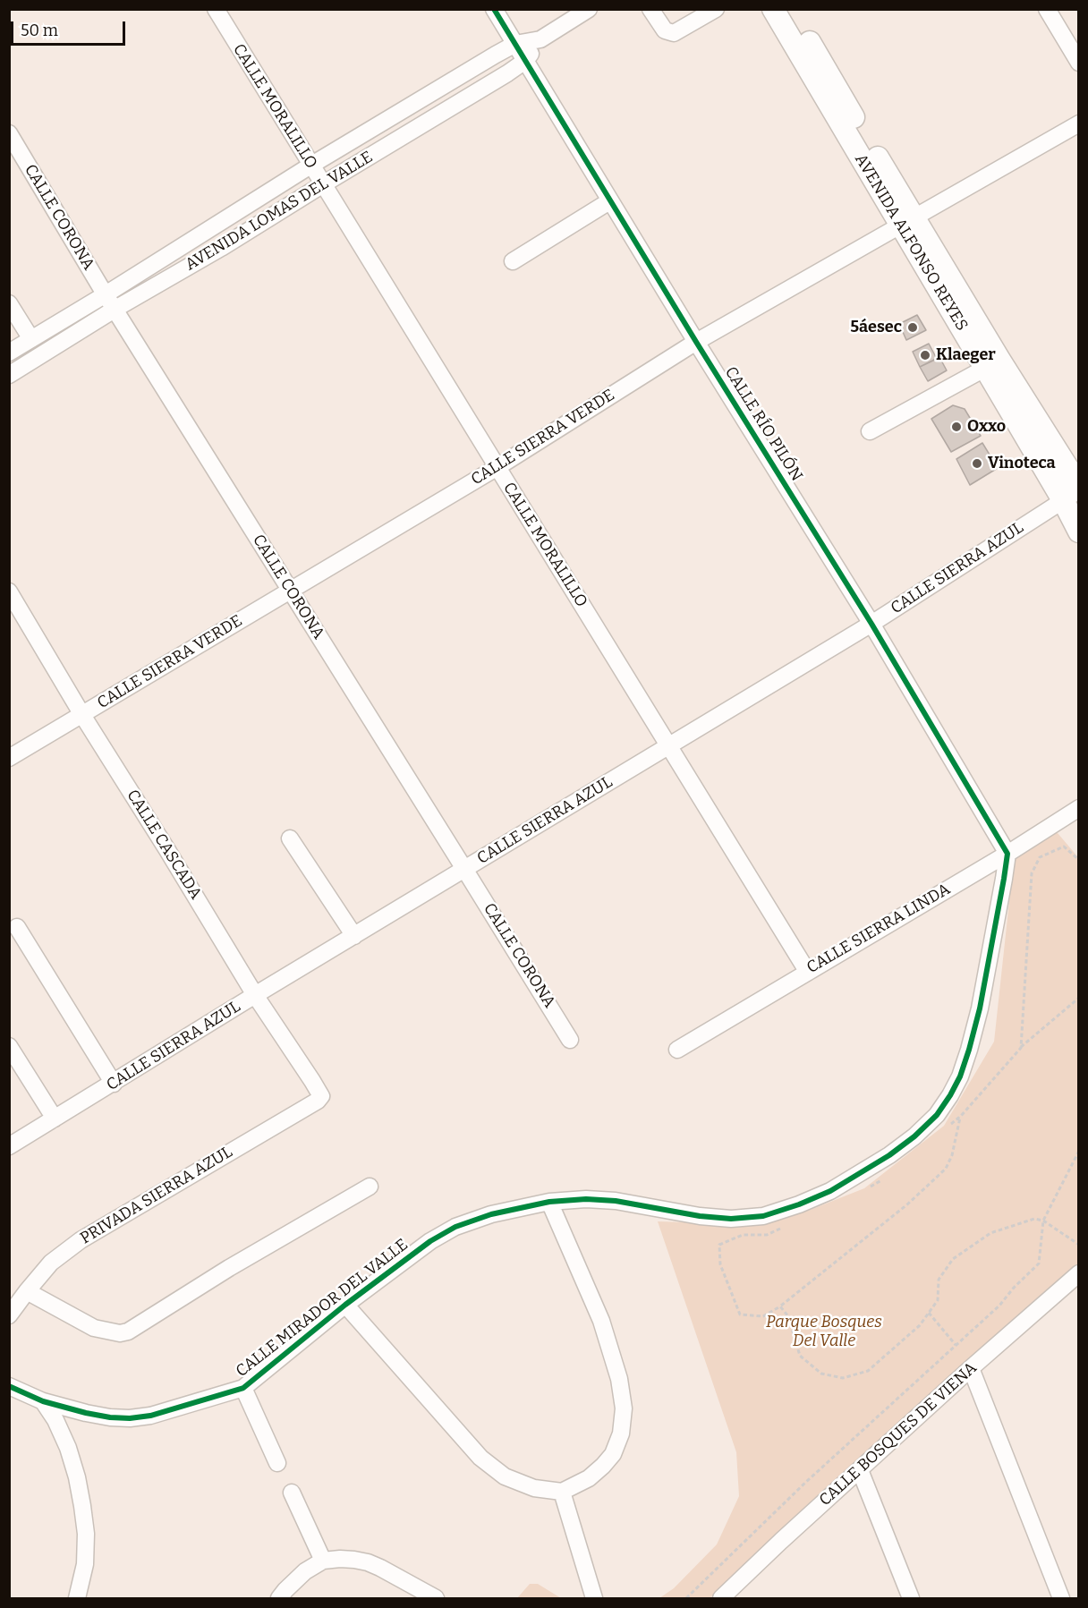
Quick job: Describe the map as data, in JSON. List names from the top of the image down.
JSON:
{
  "streets": {
    "main road": ["AVENIDA ALFONSO REYES"],
    "street": [
      "CALLE MORALILLO",
      "AVENIDA LOMAS DEL VALLE",
      "CALLE CORONA",
      "CALLE RÍO PILÓN",
      "CALLE SIERRA VERDE",
      "CALLE SIERRA AZUL",
      "CALLE CASCADA",
      "CALLE SIERRA LINDA",
      "PRIVADA SIERRA AZUL",
      "CALLE MIRADOR DEL VALLE",
      "CALLE BOSQUES DE VIENA"
    ]
  },
  "crossings": [
    ["CALLE MORALILLO", "AVENIDA LOMAS DEL VALLE"],
    ["CALLE MORALILLO", "CALLE SIERRA VERDE"],
    ["CALLE MORALILLO", "CALLE SIERRA AZUL"],
    ["CALLE MORALILLO", "CALLE SIERRA LINDA"],
    ["AVENIDA LOMAS DEL VALLE", "CALLE CORONA"],
    ["AVENIDA LOMAS DEL VALLE", "CALLE RÍO PILÓN"],
    ["CALLE CORONA", "CALLE SIERRA VERDE"],
    ["CALLE CORONA", "CALLE SIERRA AZUL"],
    ["AVENIDA ALFONSO REYES", "CALLE SIERRA VERDE"],
    ["AVENIDA ALFONSO REYES", "CALLE SIERRA AZUL"],
    ["CALLE RÍO PILÓN", "CALLE SIERRA VERDE"],
    ["CALLE RÍO PILÓN", "CALLE SIERRA AZUL"],
    ["CALLE RÍO PILÓN", "CALLE SIERRA LINDA"],
    ["CALLE RÍO PILÓN", "CALLE MIRADOR DEL VALLE"],
    ["CALLE SIERRA VERDE", "CALLE CASCADA"],
    ["CALLE SIERRA AZUL", "CALLE CASCADA"],
    ["CALLE CASCADA", "PRIVADA SIERRA AZUL"],
    ["CALLE SIERRA LINDA", "CALLE MIRADOR DEL VALLE"]
  ],
  "parks": ["Parque Bosques Del Valle"],
  "places": [
    "5áesec",
    "Klaeger",
    "Oxxo",
    "Vinoteca"
  ],
  "scale_bar": "50 m"
}
